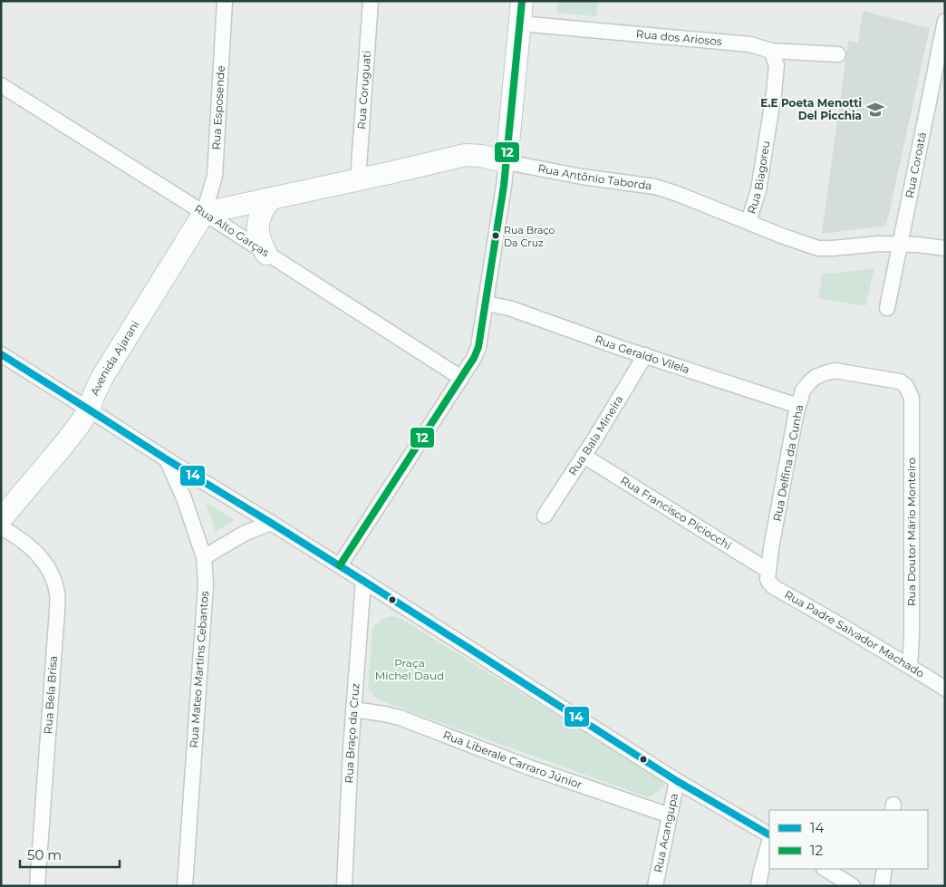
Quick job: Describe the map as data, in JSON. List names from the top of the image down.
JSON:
{
  "streets": {
    "street": [
      "Rua dos Ariosos",
      "Rua Coruguati",
      "Rua Esposende",
      "Rua Coroatá",
      "Rua Antônio Taborda",
      "Rua Biagoreu",
      "Rua Alto Garças",
      "Rua Geraldo Vilela",
      "Avenida Ajarani",
      "Rua Bala Mineira",
      "Rua Delfina da Cunha",
      "Rua Francisco Piciocchi",
      "Rua Doutor Mário Monteiro",
      "Rua Padre Salvador Machado",
      "Rua Mateo Martins Cebantos",
      "Rua Bela Brisa",
      "Rua Braço da Cruz",
      "Rua Liberale Carraro Júnior",
      "Rua Acangupa"
    ]
  },
  "crossings": [
    ["Rua dos Ariosos", "Rua Biagoreu"],
    ["Rua Coruguati", "Rua Antônio Taborda"],
    ["Rua Esposende", "Rua Antônio Taborda"],
    ["Rua Esposende", "Rua Alto Garças"],
    ["Rua Esposende", "Avenida Ajarani"],
    ["Rua Coroatá", "Rua Antônio Taborda"],
    ["Rua Antônio Taborda", "Rua Biagoreu"],
    ["Rua Antônio Taborda", "Rua Alto Garças"],
    ["Rua Antônio Taborda", "Avenida Ajarani"],
    ["Rua Alto Garças", "Avenida Ajarani"],
    ["Rua Geraldo Vilela", "Rua Bala Mineira"],
    ["Rua Geraldo Vilela", "Rua Delfina da Cunha"],
    ["Rua Bala Mineira", "Rua Francisco Piciocchi"],
    ["Rua Delfina da Cunha", "Rua Francisco Piciocchi"],
    ["Rua Delfina da Cunha", "Rua Doutor Mário Monteiro"],
    ["Rua Delfina da Cunha", "Rua Padre Salvador Machado"],
    ["Rua Francisco Piciocchi", "Rua Padre Salvador Machado"],
    ["Rua Doutor Mário Monteiro", "Rua Padre Salvador Machado"],
    ["Rua Braço da Cruz", "Rua Liberale Carraro Júnior"],
    ["Rua Liberale Carraro Júnior", "Rua Acangupa"]
  ],
  "parks": ["Praça Michel Daud"],
  "places": {
    "school or university": ["E.E Poeta Menotti Del Picchia"],
    "other": ["Rua Braço Da Cruz"]
  },
  "lines": ["transit line 12", "transit line 14"],
  "legend": ["14", "12"],
  "scale_bar": "50 m"
}
